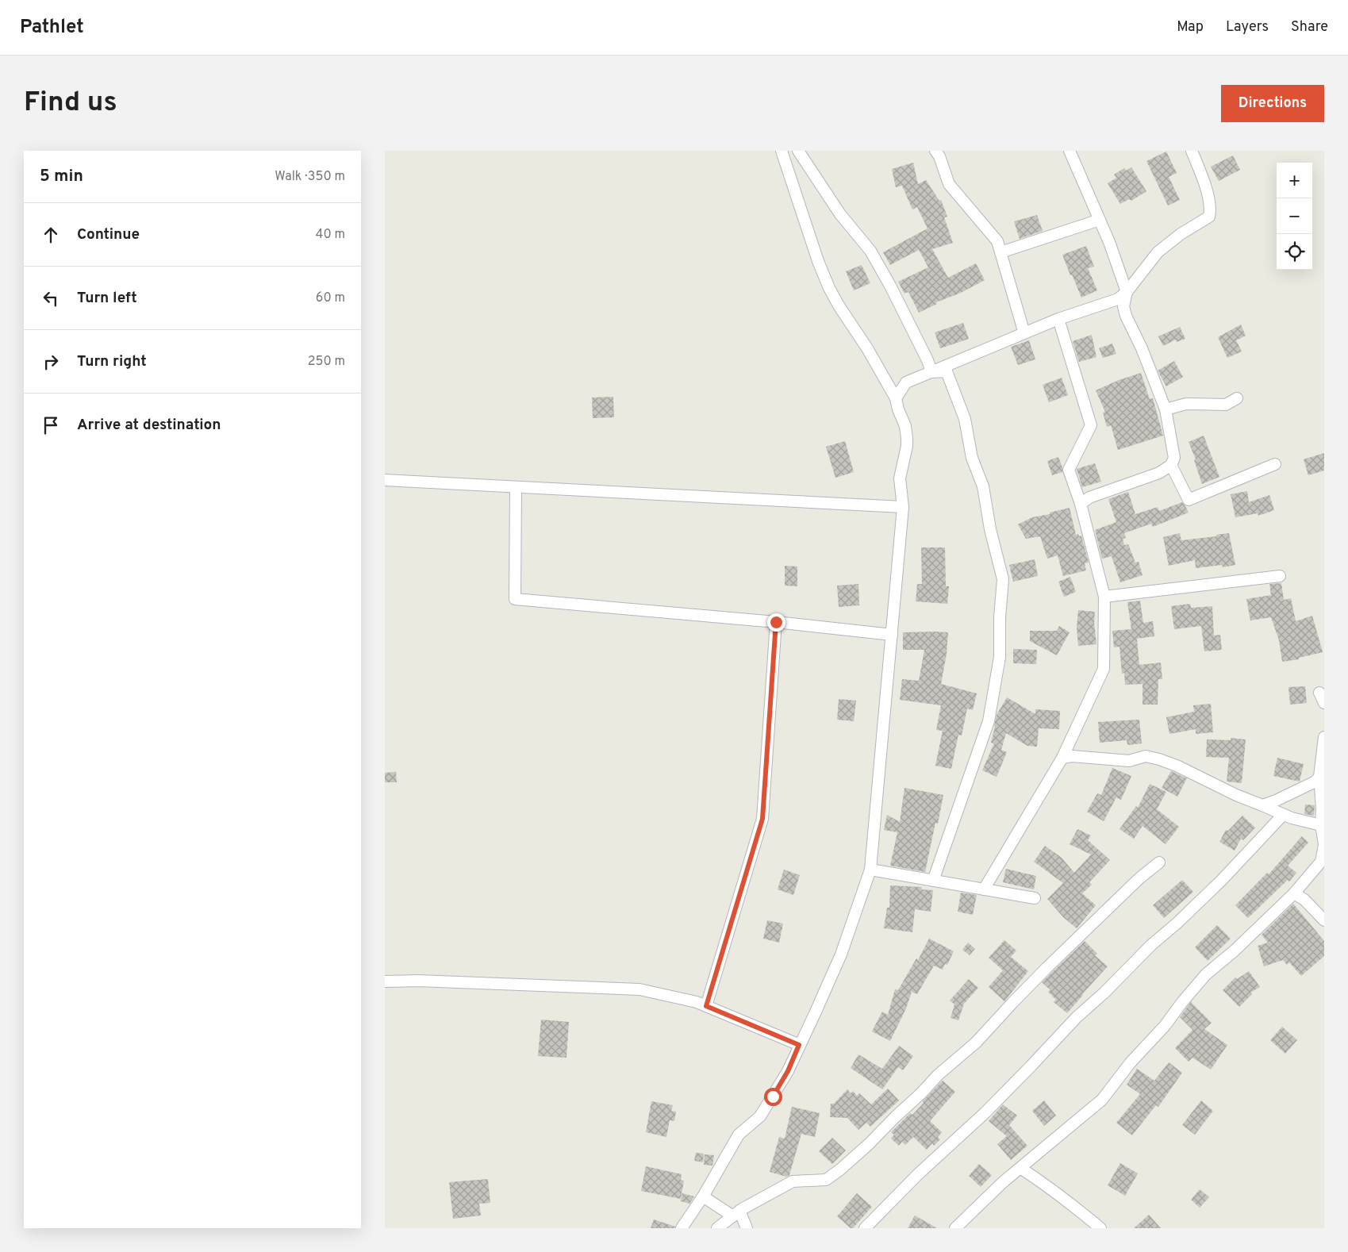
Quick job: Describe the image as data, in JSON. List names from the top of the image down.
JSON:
{
  "page": {
    "header": "Pathlet",
    "nav": ["Map", "Layers", "Share"],
    "buttons": "Directions",
    "title": "Find us",
    "heading": ["5 min", "Walk · 350 m"],
    "map_buttons": ["+", "−"],
    "list": [
      ["Continue", "40 m"],
      ["Turn left", "60 m"],
      ["Turn right", "250 m"],
      "Arrive at destination"
    ]
  }
}
